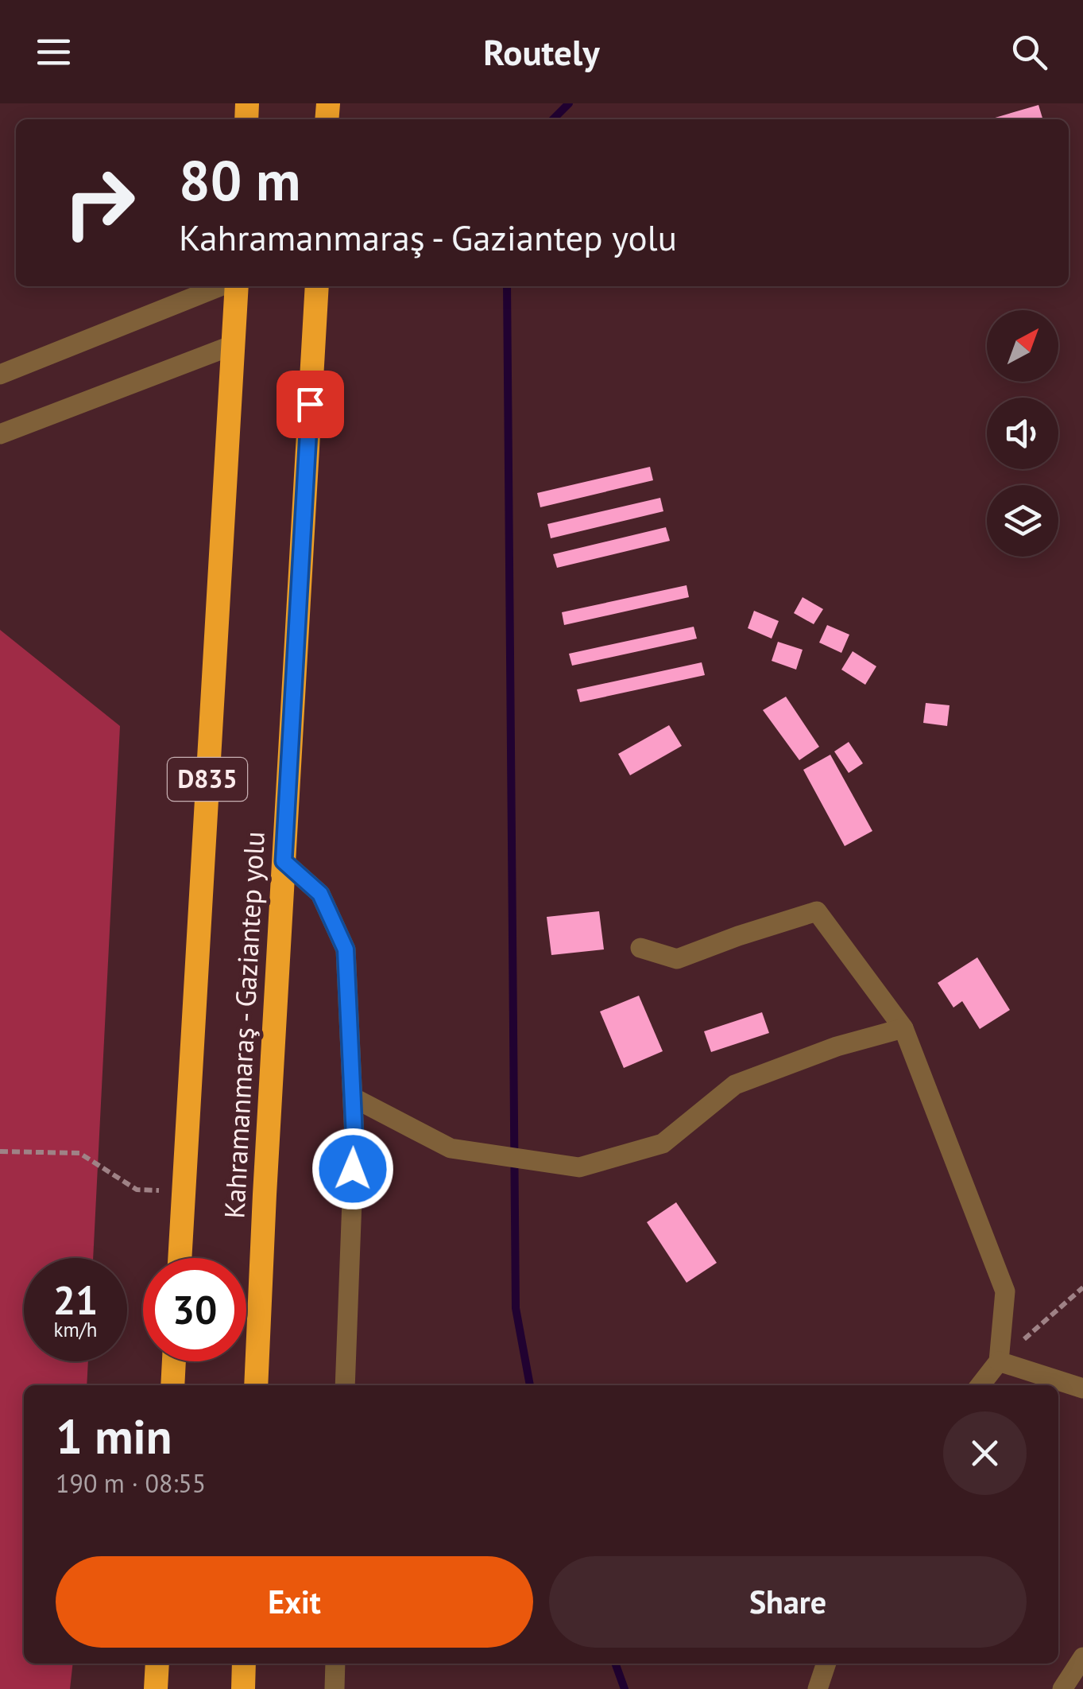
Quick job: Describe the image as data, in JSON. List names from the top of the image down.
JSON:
{
  "streets": {
    "highway": ["D835", "Kahramanmaraş - Gaziantep yolu"]
  },
  "north": "top right",
  "page": {
    "header": "Routely",
    "turn": ["80 m", "Kahramanmaraş - Gaziantep yolu"],
    "speed": "21 km/h",
    "limit": "30",
    "heading": ["1 min", "190 m · 08:55"],
    "buttons": ["Exit", "Share"]
  }
}
